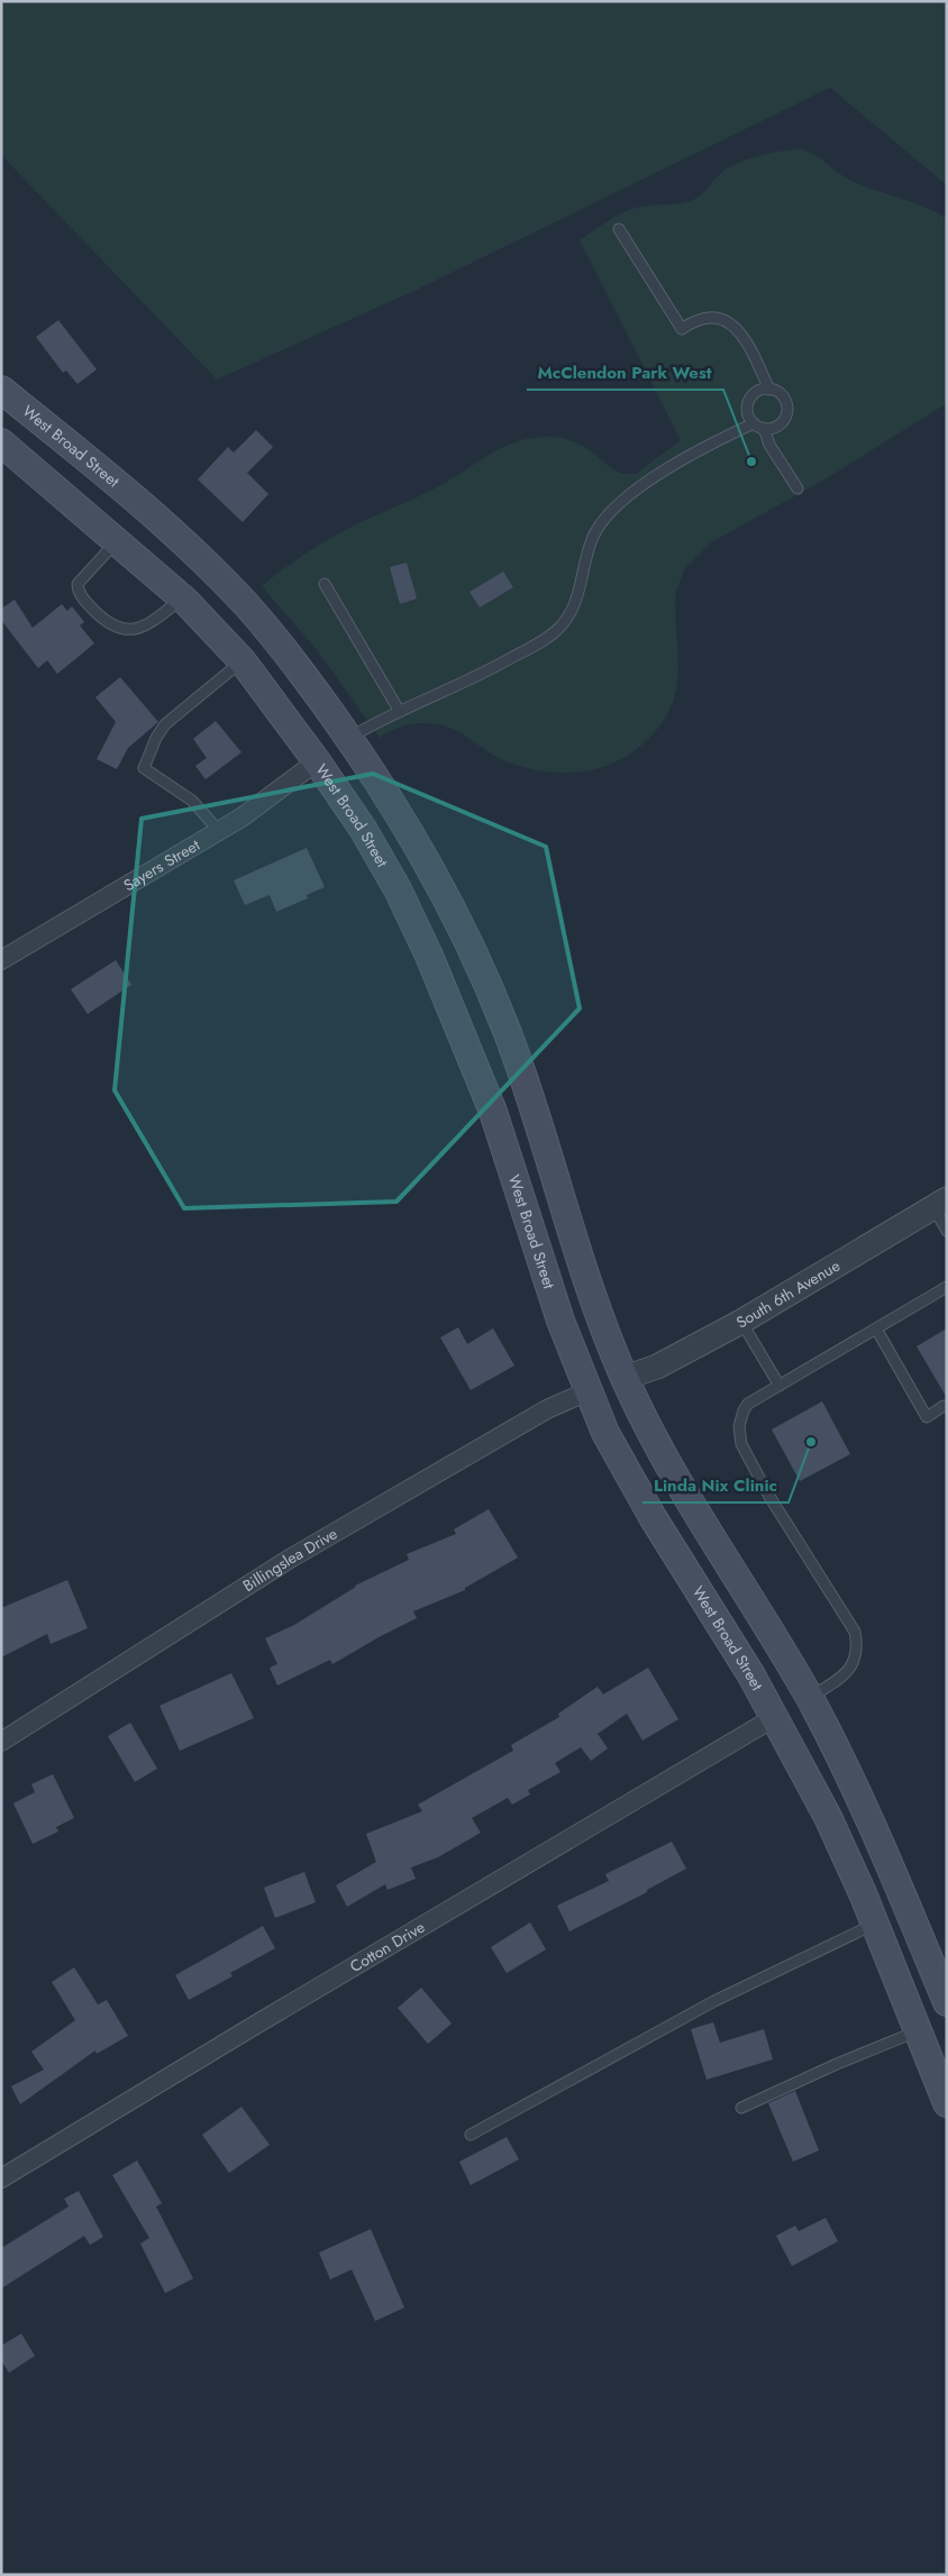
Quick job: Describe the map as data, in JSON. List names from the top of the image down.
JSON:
{
  "streets": {
    "main road": ["West Broad Street"],
    "street": [
      "Sayers Street",
      "South 6th Avenue",
      "Billingslea Drive",
      "Cotton Drive"
    ]
  },
  "crossings": [
    ["West Broad Street", "Sayers Street"],
    ["West Broad Street", "South 6th Avenue"],
    ["West Broad Street", "Billingslea Drive"],
    ["West Broad Street", "Cotton Drive"]
  ],
  "places": ["McClendon Park West", "Linda Nix Clinic"]
}
